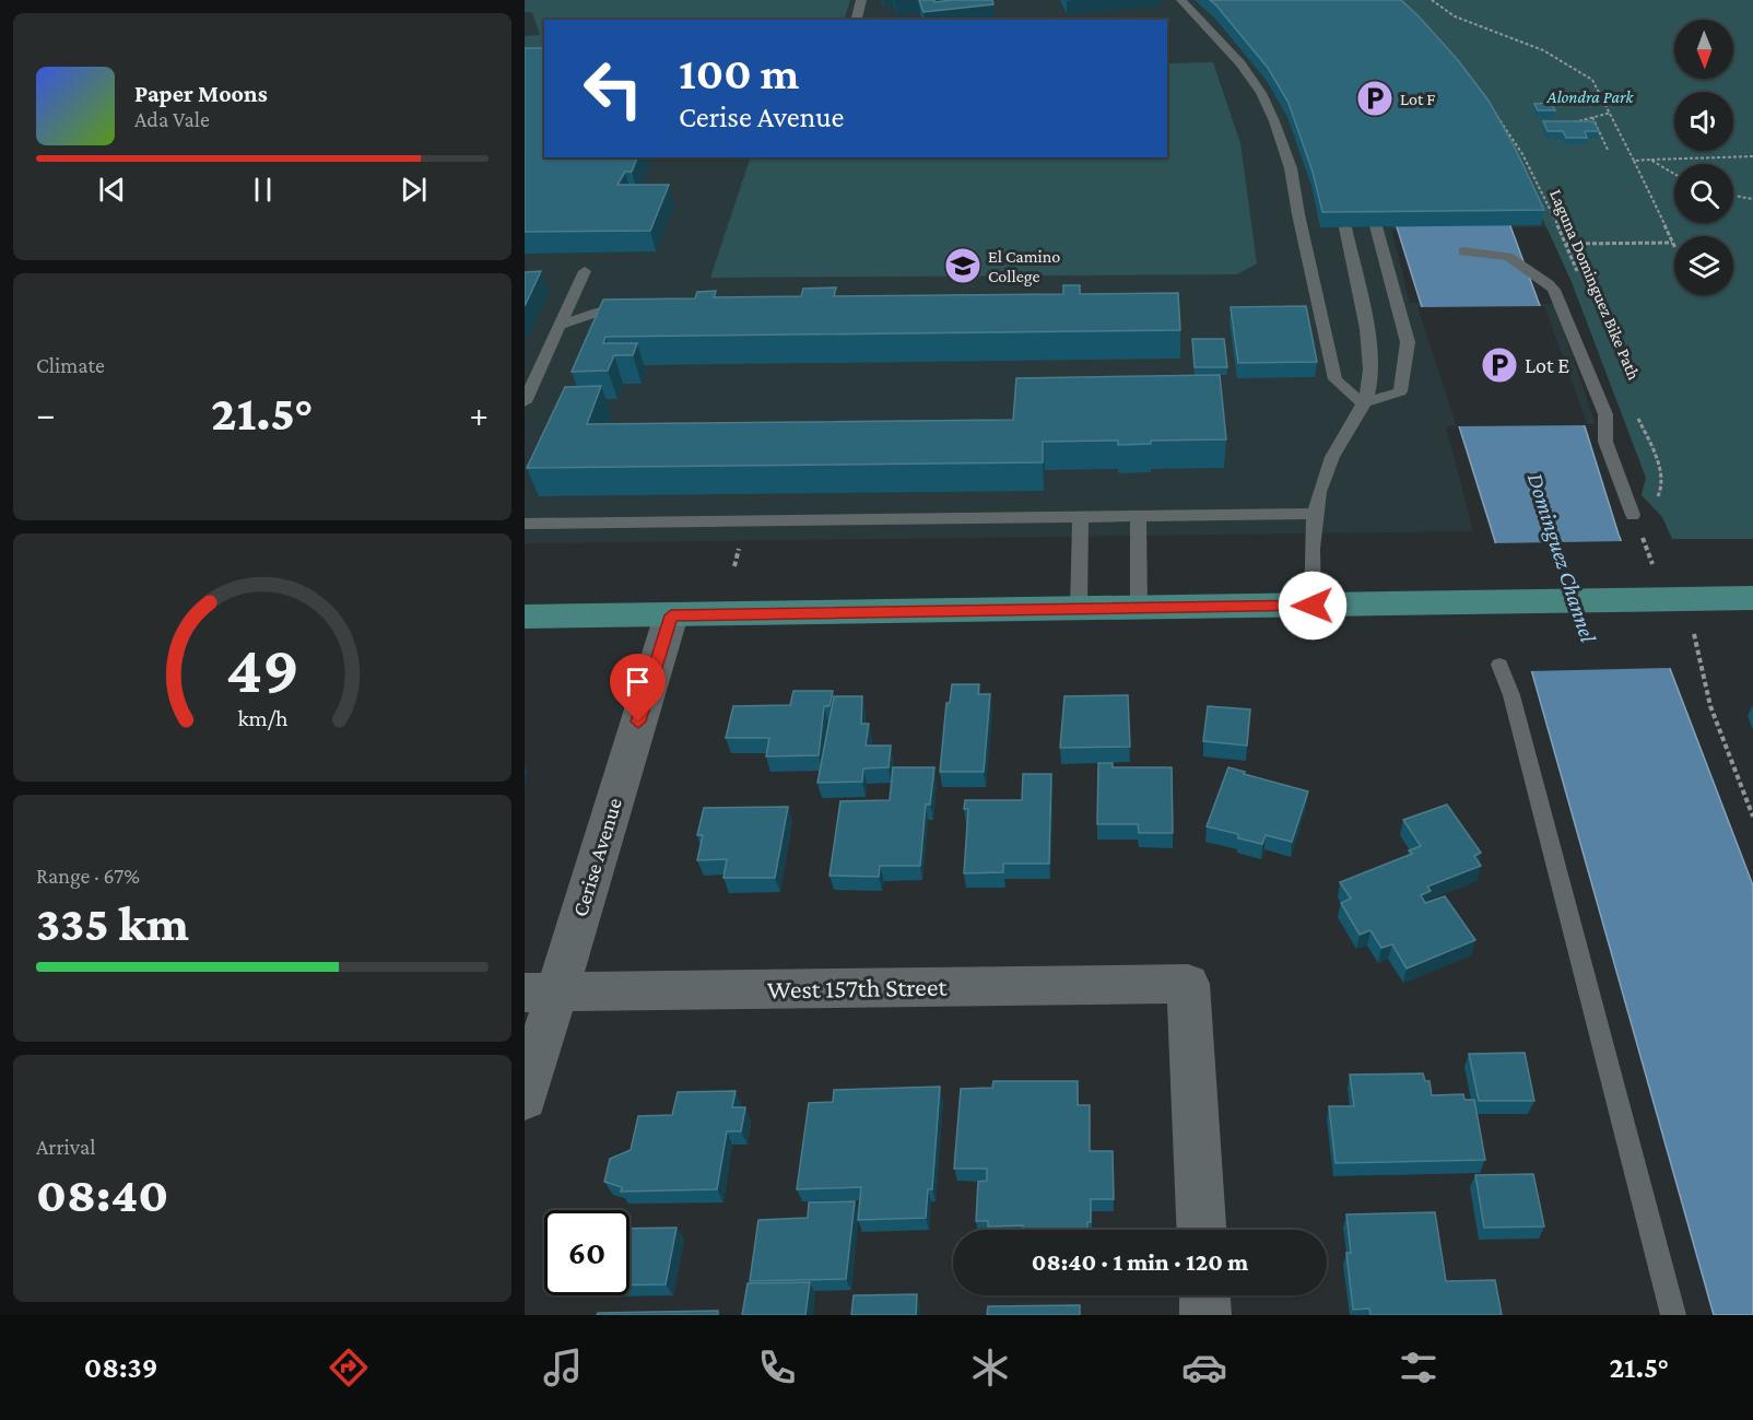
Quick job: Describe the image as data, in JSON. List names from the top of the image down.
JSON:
{
  "streets": {
    "street": ["Cerise Avenue", "West 157th Street"],
    "path": ["Laguna Dominguez Bike Path"]
  },
  "crossings": [
    ["Cerise Avenue", "West 157th Street"]
  ],
  "water": ["Dominguez Channel"],
  "parks": ["Alondra Park"],
  "places": {
    "parking": ["Lot F", "Lot E"],
    "school or university": ["El Camino College"]
  },
  "north": "bottom",
  "page": {
    "turn": ["100 m", "Cerise Avenue"],
    "song": ["Paper Moons", "Ada Vale"],
    "tile": [
      "Climate",
      ["Range · 67%", "335 km"],
      ["Arrival", "08:40"]
    ],
    "heat": ["−", "21.5°", "+"],
    "limit": "60",
    "trip": "08:40 · 1 min · 120 m",
    "tabs": ["08:39", "21.5°"],
    "gauge": ["49", "km/h"]
  }
}
